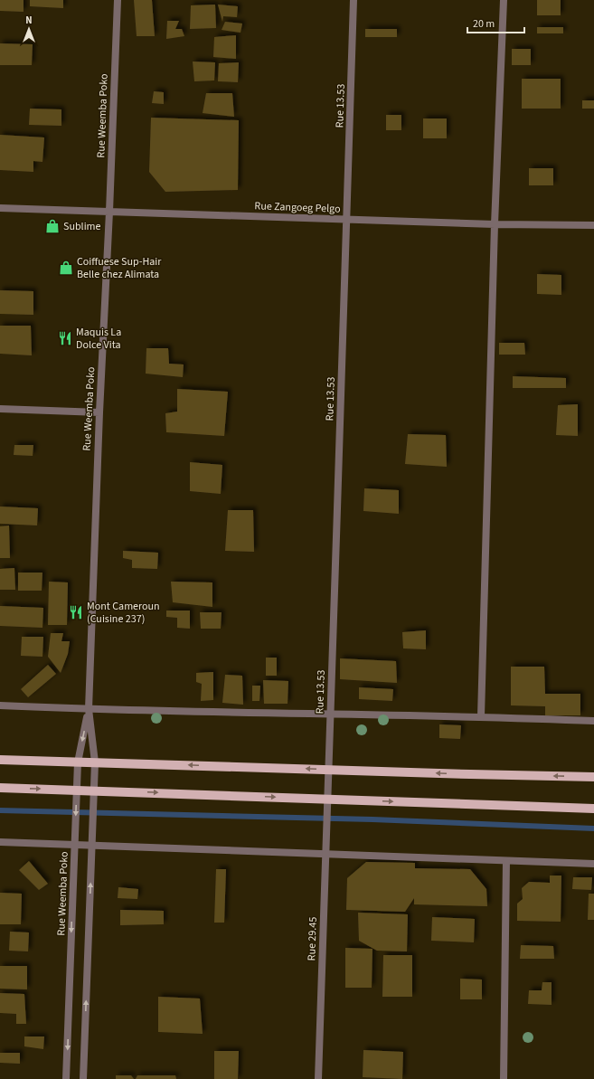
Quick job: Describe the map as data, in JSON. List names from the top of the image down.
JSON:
{
  "streets": {
    "street": [
      "Rue 13.53",
      "Rue Weemba Poko",
      "Rue Zangoeg Pelgo",
      "Rue 29.45"
    ]
  },
  "crossings": [
    ["Rue 13.53", "Rue Zangoeg Pelgo"],
    ["Rue 13.53", "Rue 29.45"],
    ["Rue Weemba Poko", "Rue Zangoeg Pelgo"]
  ],
  "places": {
    "shop": ["Sublime", "Coiffuese Sup-Hair Belle chez Alimata"],
    "restaurant": ["Maquis La Dolce Vita", "Mont Cameroun (Cuisine 237)"]
  },
  "scale_bar": "20 m",
  "north": "top"
}
